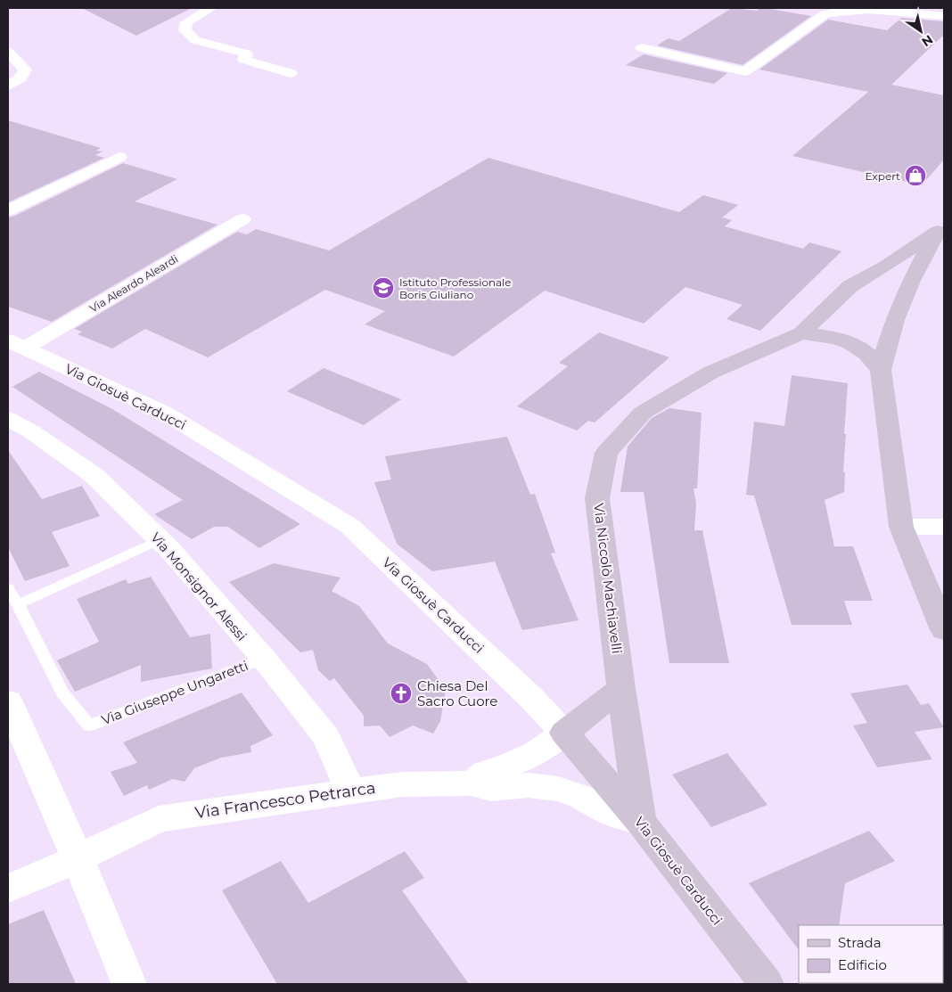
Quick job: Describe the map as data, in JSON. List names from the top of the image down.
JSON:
{
  "streets": {
    "main road": ["Via Giosuè Carducci", "Via Niccolò Machiavelli"],
    "street": ["Via Aleardo Aleardi", "Via Monsignor Alessi", "Via Francesco Petrarca"],
    "lane": ["Via Giuseppe Ungaretti"]
  },
  "crossings": [
    ["Via Aleardo Aleardi", "Via Giosuè Carducci"],
    ["Via Giosuè Carducci", "Via Niccolò Machiavelli"],
    ["Via Giosuè Carducci", "Via Francesco Petrarca"],
    ["Via Niccolò Machiavelli", "Via Francesco Petrarca"],
    ["Via Monsignor Alessi", "Via Giuseppe Ungaretti"],
    ["Via Monsignor Alessi", "Via Francesco Petrarca"]
  ],
  "places": {
    "shop": ["Expert"],
    "school or university": ["Istituto Professionale Boris Giuliano"],
    "church": ["Chiesa Del Sacro Cuore"]
  },
  "legend": ["Strada", "Edificio"],
  "north": "bottom right"
}
